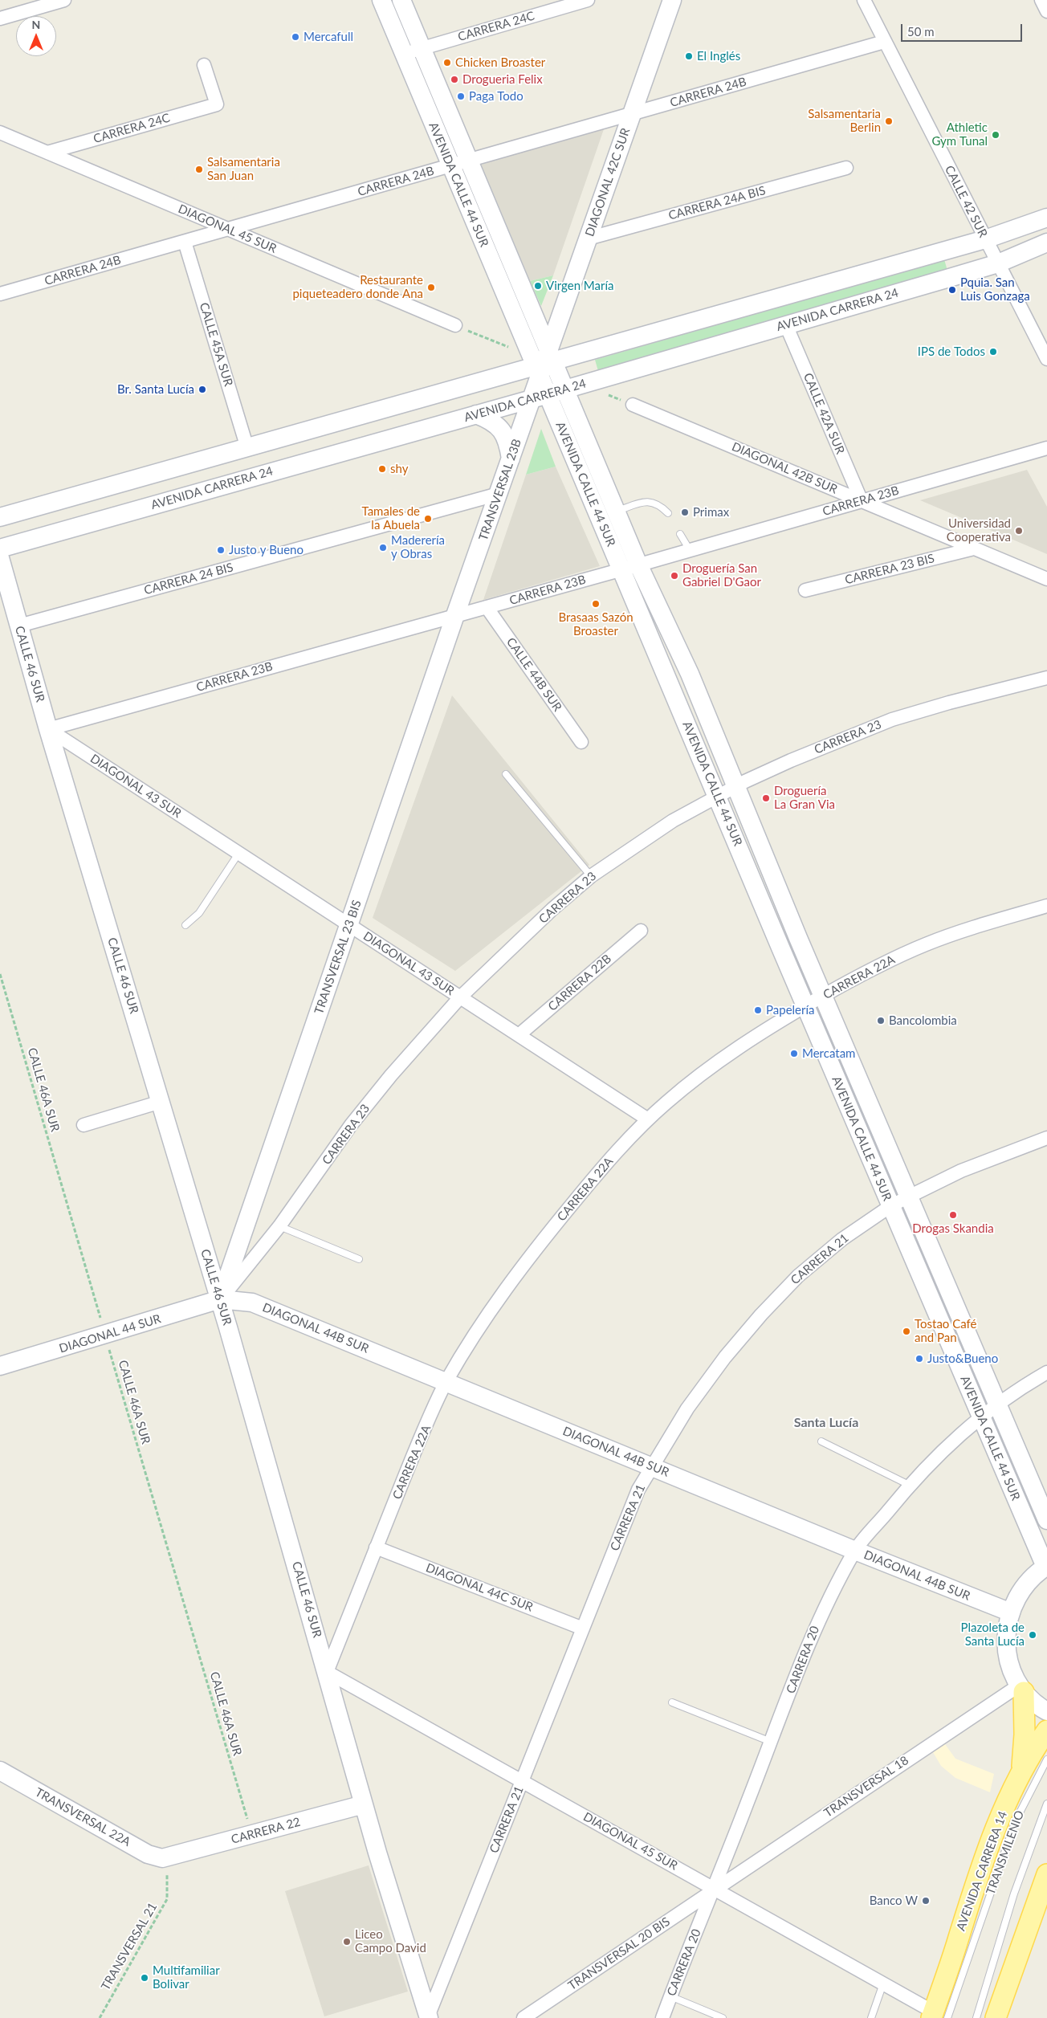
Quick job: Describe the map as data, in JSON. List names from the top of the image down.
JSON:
{
  "streets": {
    "main road": [
      "DIAGONAL 42C SUR",
      "AVENIDA CALLE 44 SUR",
      "AVENIDA CARRERA 24",
      "TRANSVERSAL 23B",
      "CALLE 46 SUR",
      "TRANSVERSAL 23 BIS",
      "DIAGONAL 44B SUR",
      "DIAGONAL 44 SUR",
      "TRANSVERSAL 22A",
      "CARRERA 22",
      "AVENIDA CARRERA 14"
    ],
    "street": [
      "CARRERA 24C",
      "CARRERA 24B",
      "CALLE 42 SUR",
      "CARRERA 24A BIS",
      "DIAGONAL 45 SUR",
      "CALLE 45A SUR",
      "CALLE 42A SUR",
      "DIAGONAL 42B SUR",
      "CARRERA 23B",
      "CARRERA 23 BIS",
      "CARRERA 24 BIS",
      "CALLE 44B SUR",
      "CARRERA 23",
      "DIAGONAL 43 SUR",
      "CARRERA 22A",
      "CARRERA 22B",
      "CARRERA 21",
      "DIAGONAL 44C SUR",
      "CARRERA 20",
      "TRANSVERSAL 18",
      "TRANSVERSAL 20 BIS"
    ],
    "lane": ["TRANSMILENIO"],
    "path": ["CALLE 46A SUR", "TRANSVERSAL 21"]
  },
  "crossings": [
    ["CARRERA 24C", "AVENIDA CALLE 44 SUR"],
    ["CARRERA 24C", "DIAGONAL 45 SUR"],
    ["CARRERA 24B", "DIAGONAL 42C SUR"],
    ["CARRERA 24B", "AVENIDA CALLE 44 SUR"],
    ["CARRERA 24B", "CALLE 42 SUR"],
    ["CARRERA 24B", "DIAGONAL 45 SUR"],
    ["CARRERA 24B", "CALLE 45A SUR"],
    ["DIAGONAL 42C SUR", "AVENIDA CALLE 44 SUR"],
    ["DIAGONAL 42C SUR", "CARRERA 24A BIS"],
    ["DIAGONAL 42C SUR", "TRANSVERSAL 23B"],
    ["AVENIDA CALLE 44 SUR", "AVENIDA CARRERA 24"],
    ["AVENIDA CALLE 44 SUR", "TRANSVERSAL 23B"],
    ["AVENIDA CALLE 44 SUR", "CARRERA 23B"],
    ["AVENIDA CALLE 44 SUR", "CARRERA 23"],
    ["AVENIDA CALLE 44 SUR", "CARRERA 22A"],
    ["AVENIDA CALLE 44 SUR", "CARRERA 21"],
    ["AVENIDA CALLE 44 SUR", "CARRERA 20"],
    ["CALLE 42 SUR", "AVENIDA CARRERA 24"],
    ["DIAGONAL 45 SUR", "CALLE 46 SUR"],
    ["DIAGONAL 45 SUR", "CARRERA 22A"],
    ["DIAGONAL 45 SUR", "CARRERA 21"],
    ["DIAGONAL 45 SUR", "CARRERA 20"],
    ["DIAGONAL 45 SUR", "TRANSVERSAL 18"],
    ["DIAGONAL 45 SUR", "TRANSMILENIO"],
    ["DIAGONAL 45 SUR", "AVENIDA CARRERA 14"],
    ["DIAGONAL 45 SUR", "TRANSVERSAL 20 BIS"],
    ["AVENIDA CARRERA 24", "CALLE 42A SUR"],
    ["AVENIDA CARRERA 24", "TRANSVERSAL 23B"],
    ["CALLE 42A SUR", "DIAGONAL 42B SUR"],
    ["CALLE 42A SUR", "CARRERA 23B"],
    ["DIAGONAL 42B SUR", "CARRERA 23B"],
    ["DIAGONAL 42B SUR", "CARRERA 23 BIS"],
    ["TRANSVERSAL 23B", "CARRERA 23B"],
    ["TRANSVERSAL 23B", "CARRERA 24 BIS"],
    ["TRANSVERSAL 23B", "TRANSVERSAL 23 BIS"],
    ["CARRERA 23B", "CALLE 46 SUR"],
    ["CARRERA 23B", "CALLE 44B SUR"],
    ["CARRERA 23B", "DIAGONAL 43 SUR"],
    ["CARRERA 23B", "TRANSVERSAL 23 BIS"],
    ["CARRERA 24 BIS", "CALLE 46 SUR"],
    ["CALLE 46 SUR", "CARRERA 23"],
    ["CALLE 46 SUR", "DIAGONAL 43 SUR"],
    ["CALLE 46 SUR", "TRANSVERSAL 23 BIS"],
    ["CALLE 46 SUR", "CARRERA 22A"],
    ["CALLE 46 SUR", "CARRERA 21"],
    ["CALLE 46 SUR", "DIAGONAL 44B SUR"],
    ["CALLE 46 SUR", "DIAGONAL 44 SUR"],
    ["CALLE 46 SUR", "CARRERA 22"],
    ["CARRERA 23", "DIAGONAL 43 SUR"],
    ["CARRERA 23", "TRANSVERSAL 23 BIS"],
    ["CARRERA 23", "DIAGONAL 44B SUR"],
    ["CARRERA 23", "DIAGONAL 44 SUR"],
    ["DIAGONAL 43 SUR", "TRANSVERSAL 23 BIS"],
    ["DIAGONAL 43 SUR", "CARRERA 22A"],
    ["DIAGONAL 43 SUR", "CARRERA 22B"],
    ["TRANSVERSAL 23 BIS", "DIAGONAL 44B SUR"],
    ["TRANSVERSAL 23 BIS", "DIAGONAL 44 SUR"],
    ["CARRERA 22A", "DIAGONAL 44B SUR"],
    ["CARRERA 22A", "DIAGONAL 44C SUR"],
    ["CALLE 46A SUR", "DIAGONAL 44 SUR"],
    ["CALLE 46A SUR", "CARRERA 22"],
    ["CARRERA 21", "DIAGONAL 44B SUR"],
    ["CARRERA 21", "DIAGONAL 44C SUR"],
    ["DIAGONAL 44B SUR", "DIAGONAL 44 SUR"],
    ["DIAGONAL 44B SUR", "CARRERA 20"],
    ["CARRERA 20", "TRANSVERSAL 18"],
    ["CARRERA 20", "TRANSVERSAL 20 BIS"],
    ["TRANSVERSAL 18", "TRANSVERSAL 20 BIS"],
    ["TRANSVERSAL 22A", "CARRERA 22"],
    ["TRANSVERSAL 22A", "TRANSVERSAL 21"],
    ["CARRERA 22", "TRANSVERSAL 21"],
    ["TRANSMILENIO", "AVENIDA CARRERA 14"]
  ],
  "districts": ["Santa Lucía"],
  "places": [
    "Mercafull",
    "El Inglés",
    "Chicken Broaster",
    "Drogueria Felix",
    "Paga Todo",
    "Salsamentaria Berlin",
    "Athletic Gym Tunal",
    "Salsamentaria San Juan",
    "Virgen María",
    "Restaurante piqueteadero donde Ana",
    "Pquia. San Luis Gonzaga",
    "IPS de Todos",
    "Br. Santa Lucía",
    "shy",
    "Primax",
    "Tamales de la Abuela",
    "Universidad Cooperativa",
    "Maderería y Obras",
    "Justo y Bueno",
    "Droguería San Gabriel D'Gaor",
    "Brasaas Sazón Broaster",
    "Droguería La Gran Via",
    "Papelería",
    "Bancolombia",
    "Mercatam",
    "Drogas Skandia",
    "Tostao Café and Pan",
    "Justo&Bueno",
    "Plazoleta de Santa Lucía",
    "Banco W",
    "Liceo Campo David",
    "Multifamiliar Bolivar"
  ],
  "scale_bar": "50 m",
  "north": "top"
}
